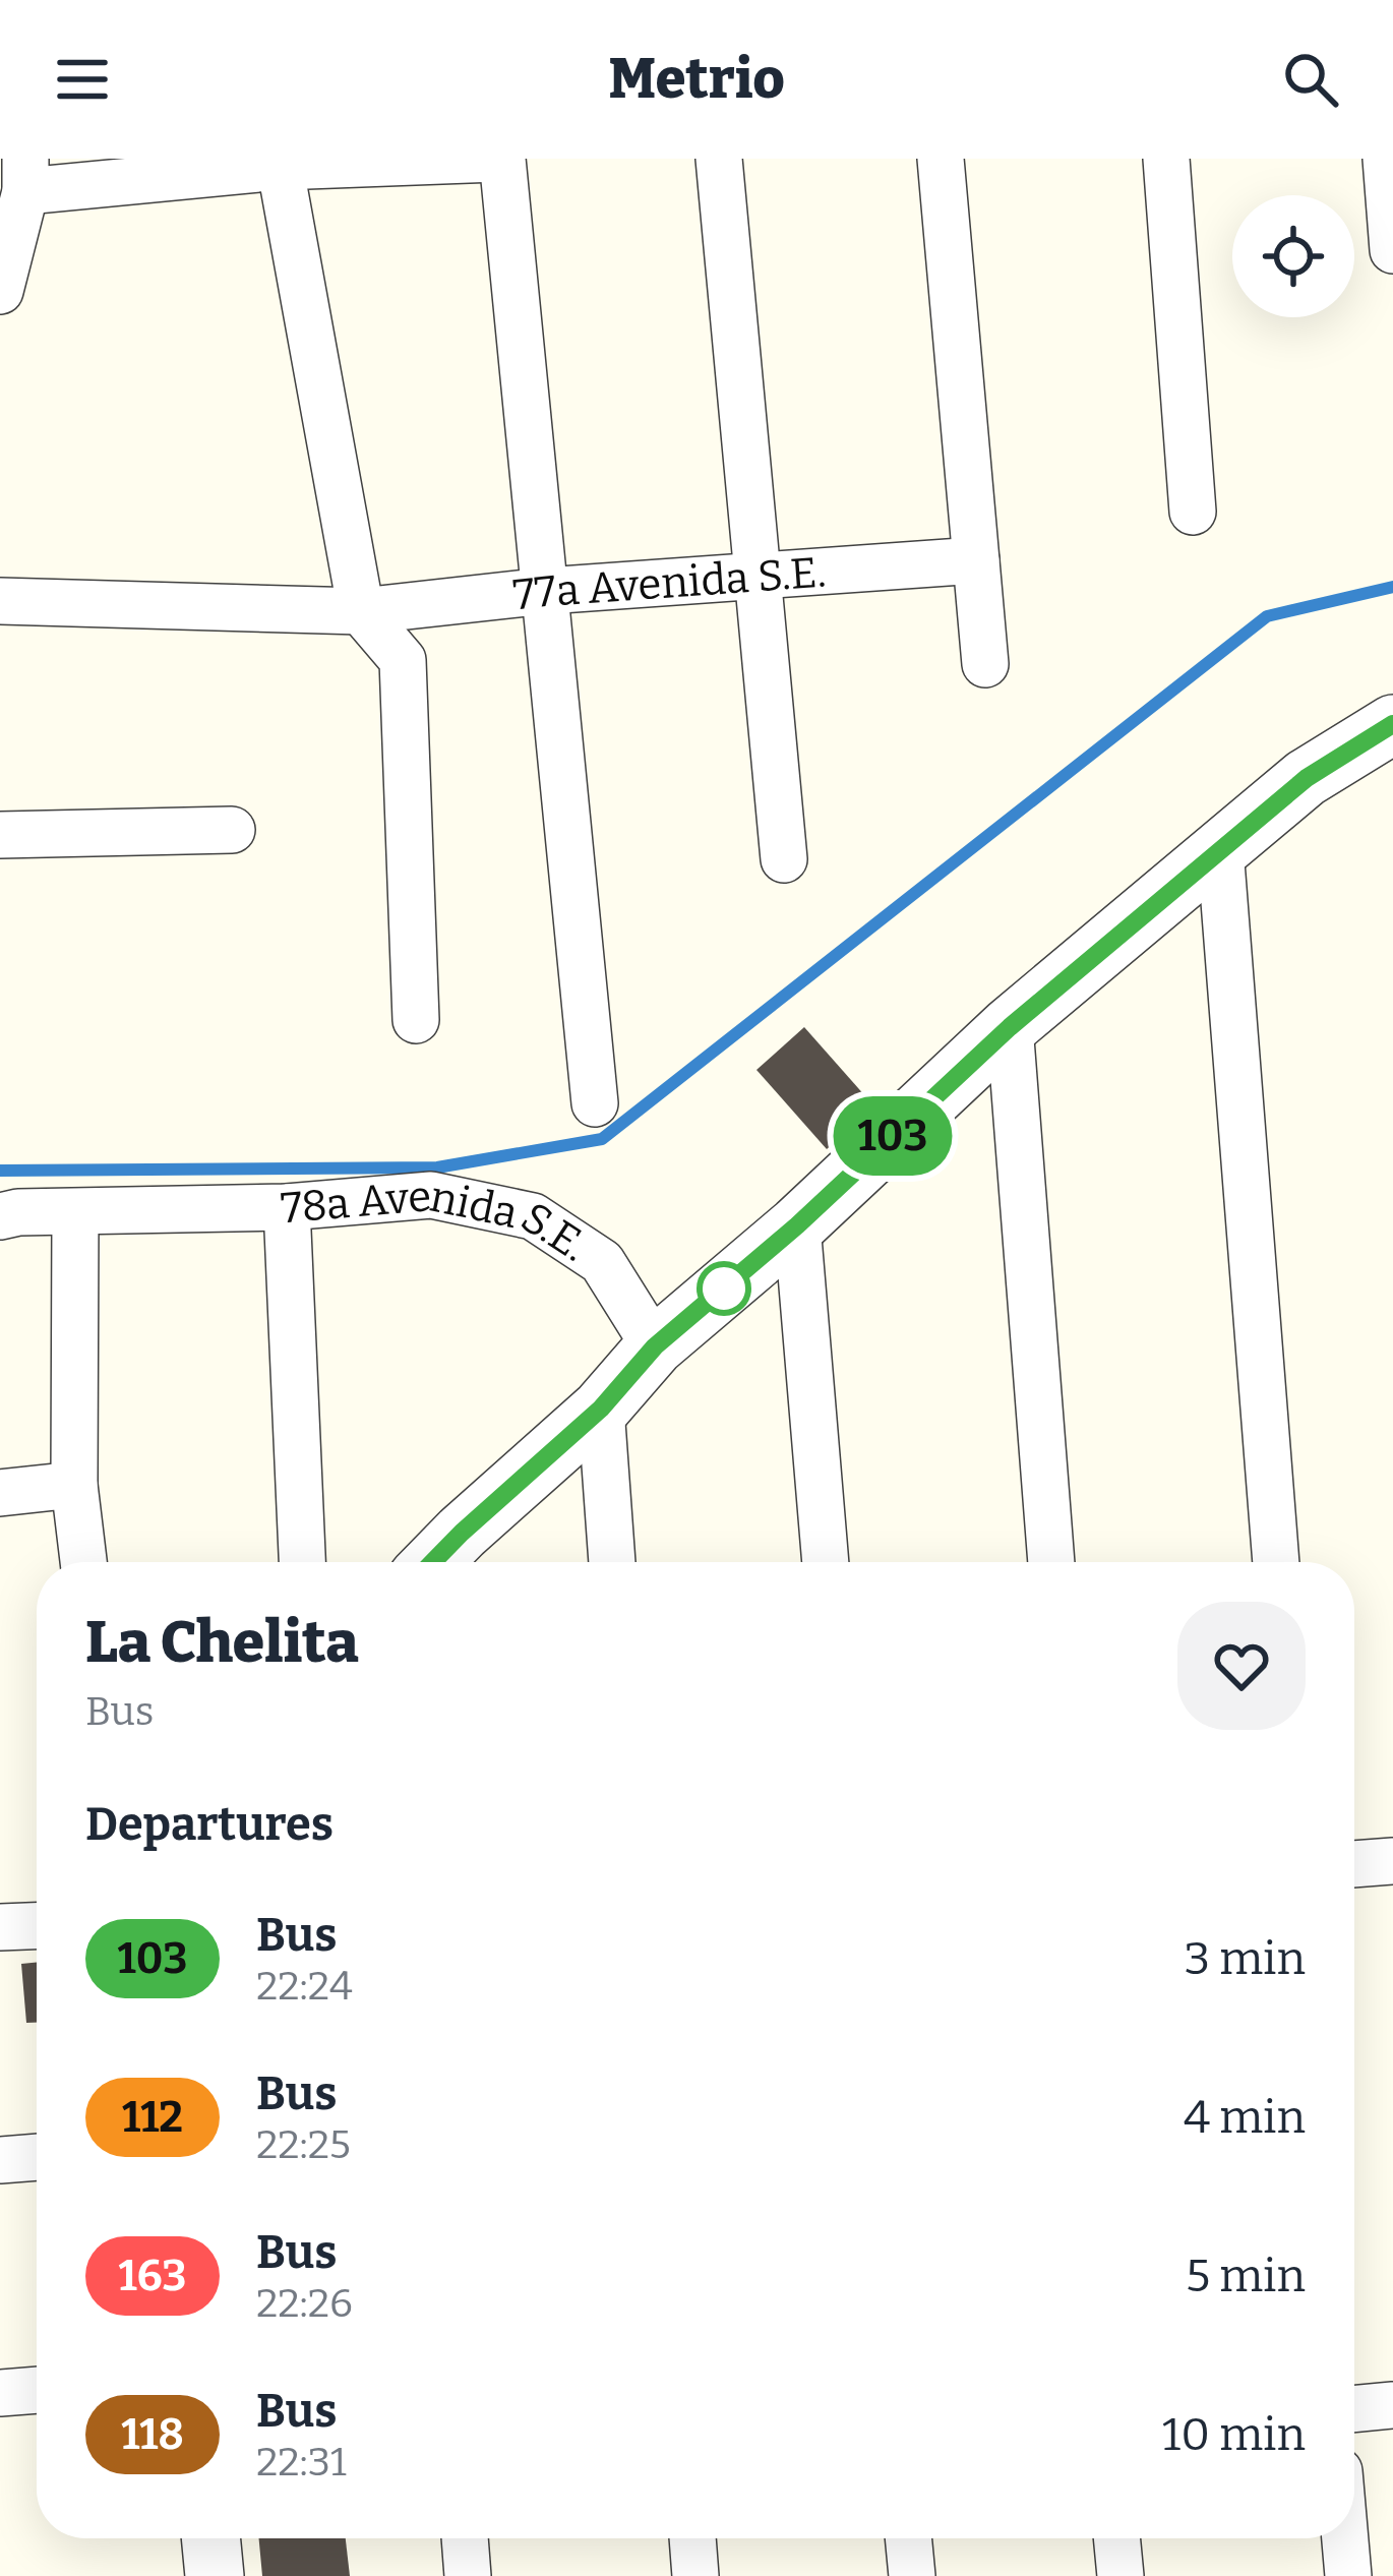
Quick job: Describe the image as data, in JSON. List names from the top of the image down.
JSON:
{
  "streets": {
    "street": ["77a Avenida S.E.", "78a Avenida S.E."]
  },
  "lines": ["bus line 103"],
  "page": {
    "header": "Metrio",
    "on_map": "103",
    "heading": [
      ["La Chelita", "Bus"],
      "Departures"
    ],
    "list": [
      {
        "mark": "103",
        "name": "Bus",
        "note": "22:24",
        "value": "3 min"
      },
      {
        "mark": "112",
        "name": "Bus",
        "note": "22:25",
        "value": "4 min"
      },
      {
        "mark": "163",
        "name": "Bus",
        "note": "22:26",
        "value": "5 min"
      },
      {
        "mark": "118",
        "name": "Bus",
        "note": "22:31",
        "value": "10 min"
      }
    ]
  }
}
